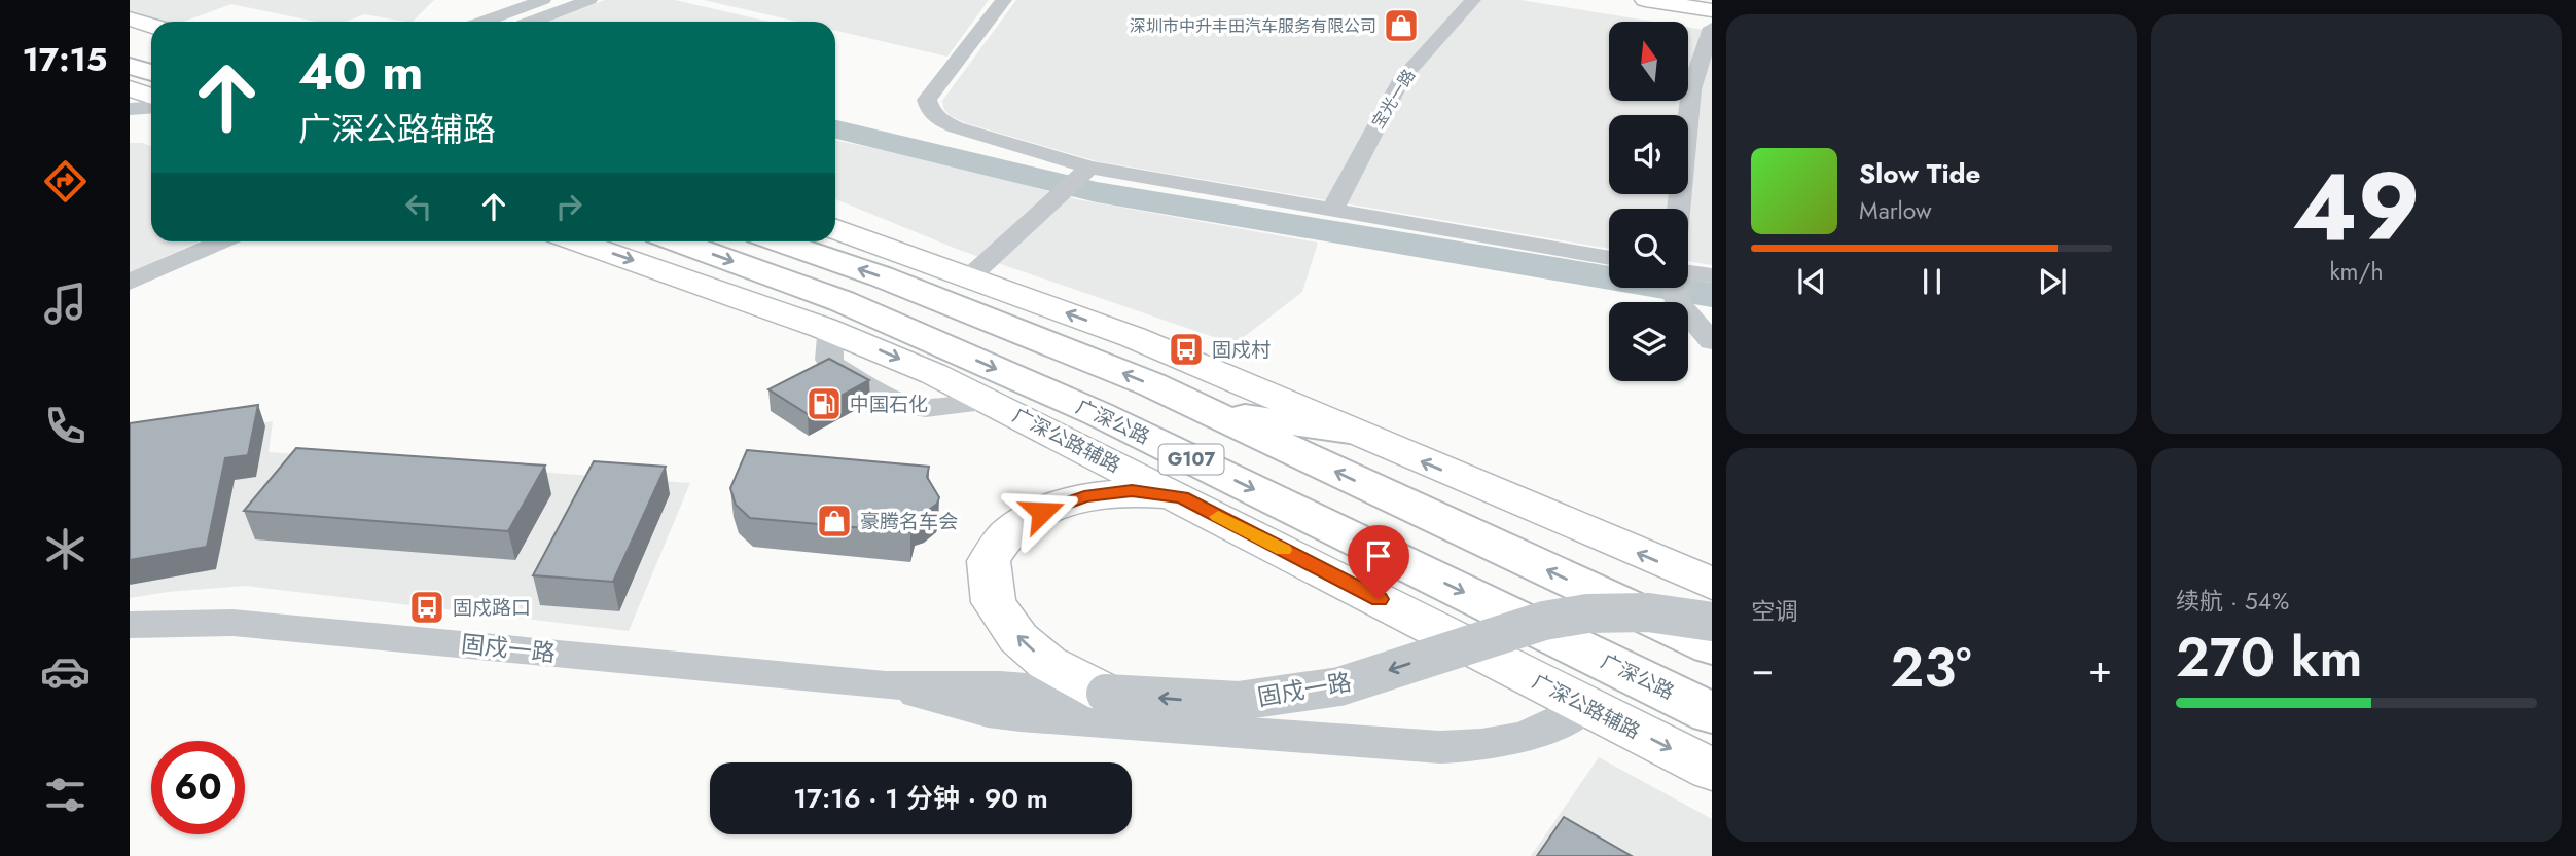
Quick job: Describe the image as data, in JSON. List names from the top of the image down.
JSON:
{
  "streets": {
    "highway": ["广深公路", "G107"],
    "main road": ["广深公路辅路"],
    "street": ["宝光一路", "固戍一路"]
  },
  "crossings": [
    ["广深公路辅路", "固戍一路"]
  ],
  "places": {
    "shop": ["深圳市中升丰田汽车服务有限公司", "豪腾名车会"],
    "bus stop": ["固戍村", "固戍路口"],
    "fuel station": ["中国石化"]
  },
  "north": "top",
  "page": {
    "tabs": "17:15",
    "tile": [
      ["49", "km/h"],
      "空调",
      ["续航 · 54%", "270 km"]
    ],
    "turn": ["40 m", "广深公路辅路"],
    "song": ["Slow Tide", "Marlow"],
    "heat": ["−", "23°", "+"],
    "limit": "60",
    "trip": "17:16 · 1 分钟 · 90 m"
  }
}
